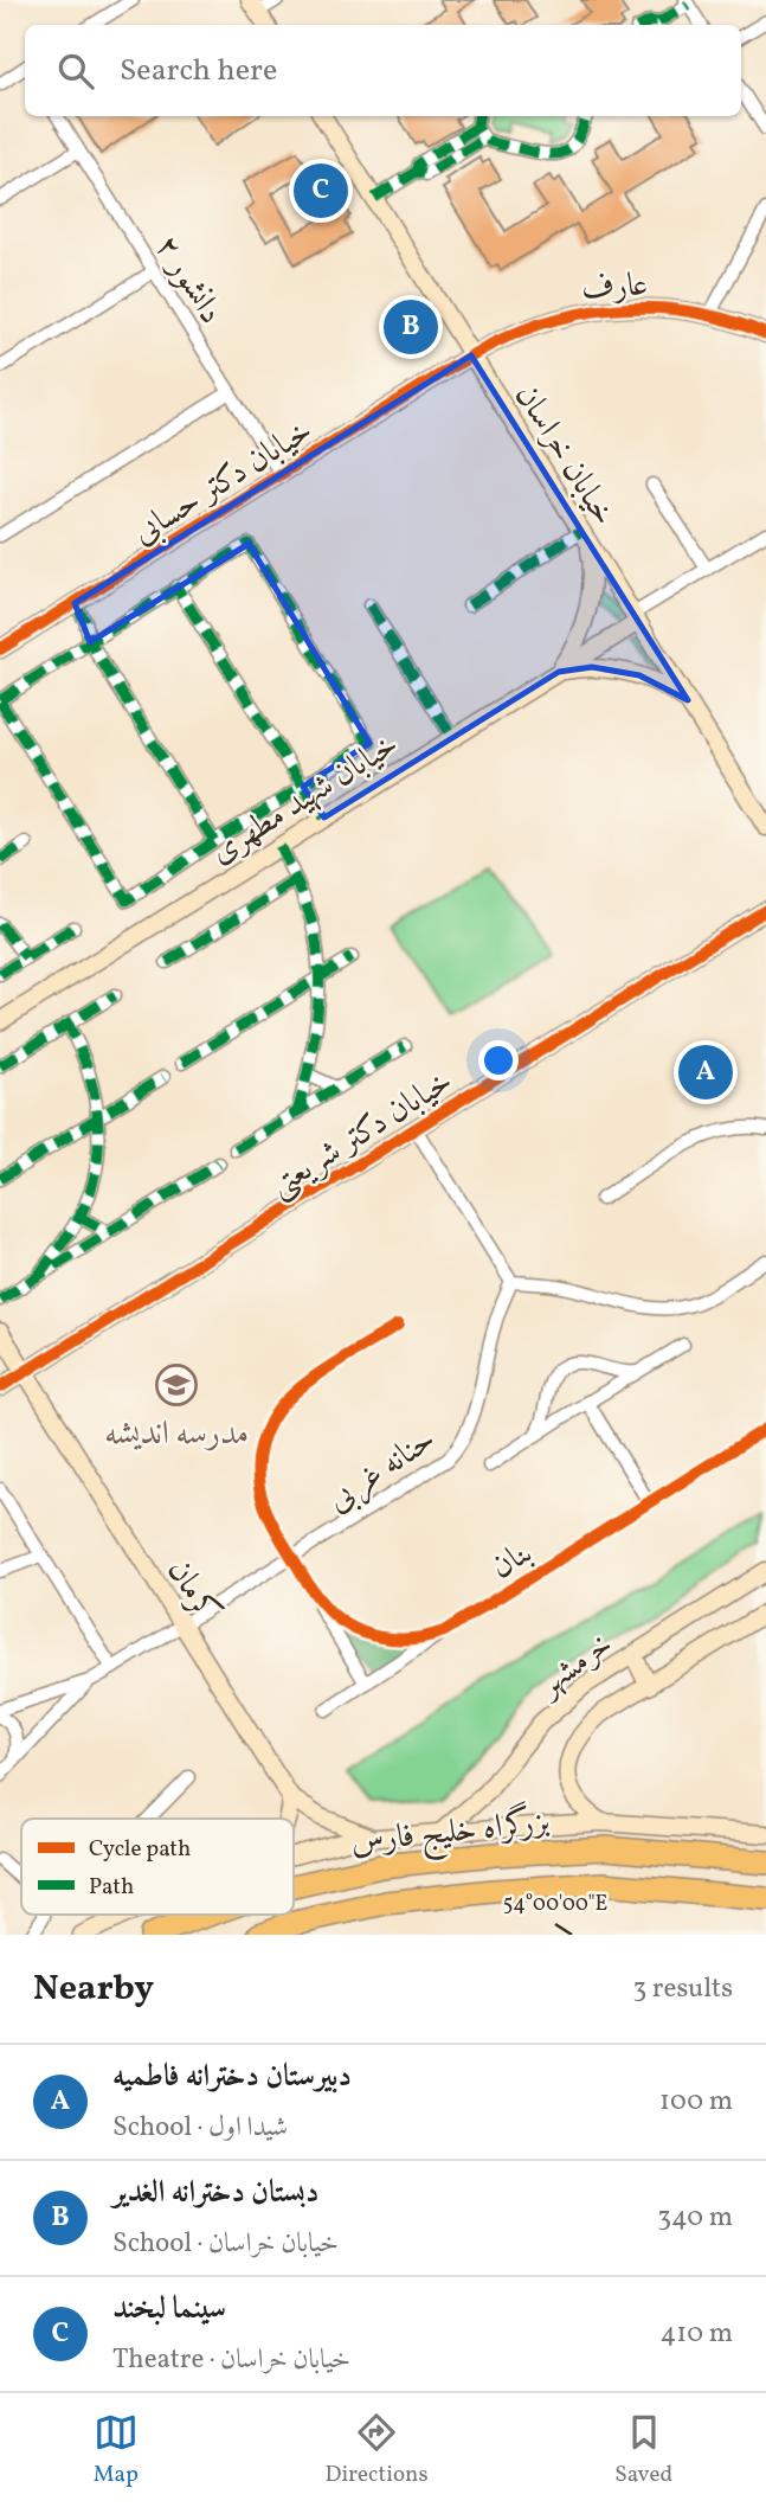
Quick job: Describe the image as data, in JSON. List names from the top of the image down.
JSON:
{
  "streets": {
    "highway": ["بزرگراه خلیج فارس"],
    "street": [
      "دانشور ۲",
      "عارف",
      "خیابان خراسان",
      "خیابان دکتر حسابی",
      "خیابان شهید مطهری",
      "خیابان دکتر شریعتی",
      "حنانه غربی",
      "بنان",
      "کرمان",
      "خرمشهر"
    ]
  },
  "crossings": [
    ["دانشور ۲", "خیابان دکتر حسابی"],
    ["عارف", "خیابان خراسان"],
    ["عارف", "خیابان دکتر حسابی"],
    ["خیابان خراسان", "خیابان دکتر حسابی"],
    ["خیابان خراسان", "خیابان شهید مطهری"],
    ["خیابان دکتر شریعتی", "کرمان"],
    ["حنانه غربی", "بنان"],
    ["حنانه غربی", "کرمان"]
  ],
  "places": {
    "school or university": ["مدرسه اندیشه"]
  },
  "legend": ["Cycle path", "Path"],
  "page": {
    "search": "Search here",
    "pins": ["C", "B", "A"],
    "heading": ["Nearby", "3 results"],
    "list": [
      {
        "mark": "A",
        "name": "دبیرستان دخترانه فاطمیه",
        "note": "School · شیدا اول",
        "value": "100 m"
      },
      {
        "mark": "B",
        "name": "دبستان دخترانه الغدیر",
        "note": "School · خیابان خراسان",
        "value": "340 m"
      },
      {
        "mark": "C",
        "name": "سینما لبخند",
        "note": "Theatre · خیابان خراسان",
        "value": "410 m"
      }
    ],
    "nav": ["Map", "Directions", "Saved"]
  },
  "coordinates": ["54°00'00\"E"]
}
